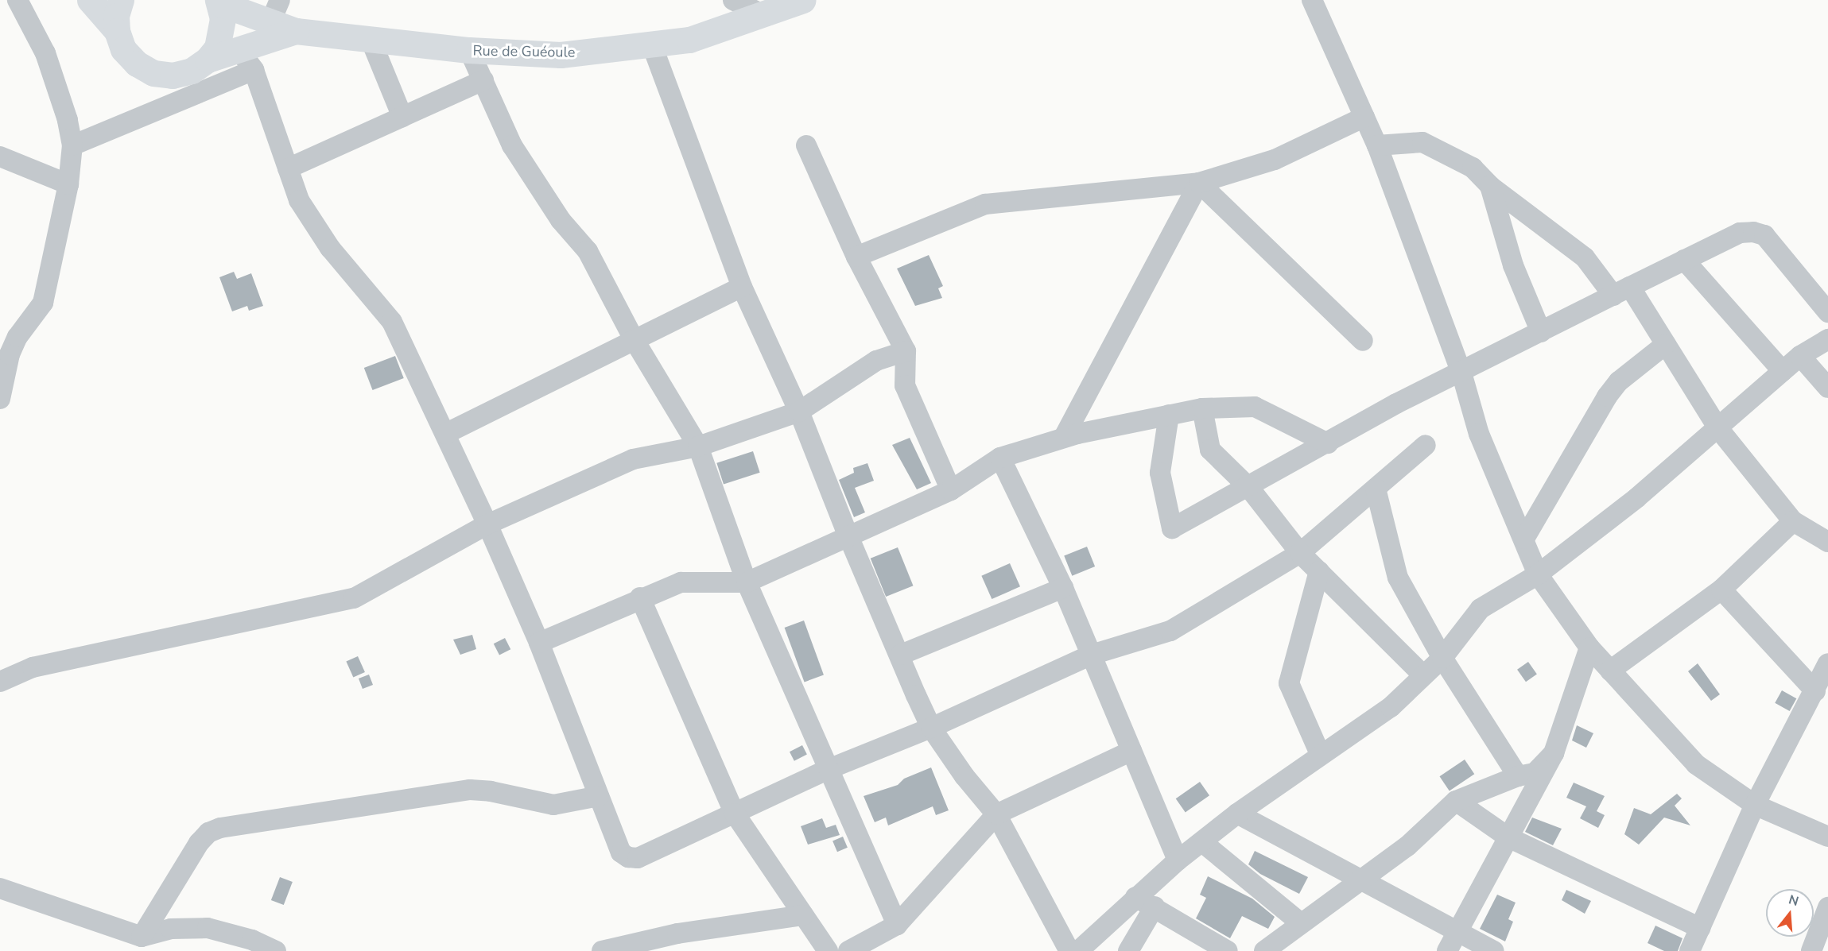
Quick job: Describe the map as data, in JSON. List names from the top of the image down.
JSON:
{
  "streets": {
    "main road": ["Rue de Guéoule"]
  },
  "north": "top"
}
